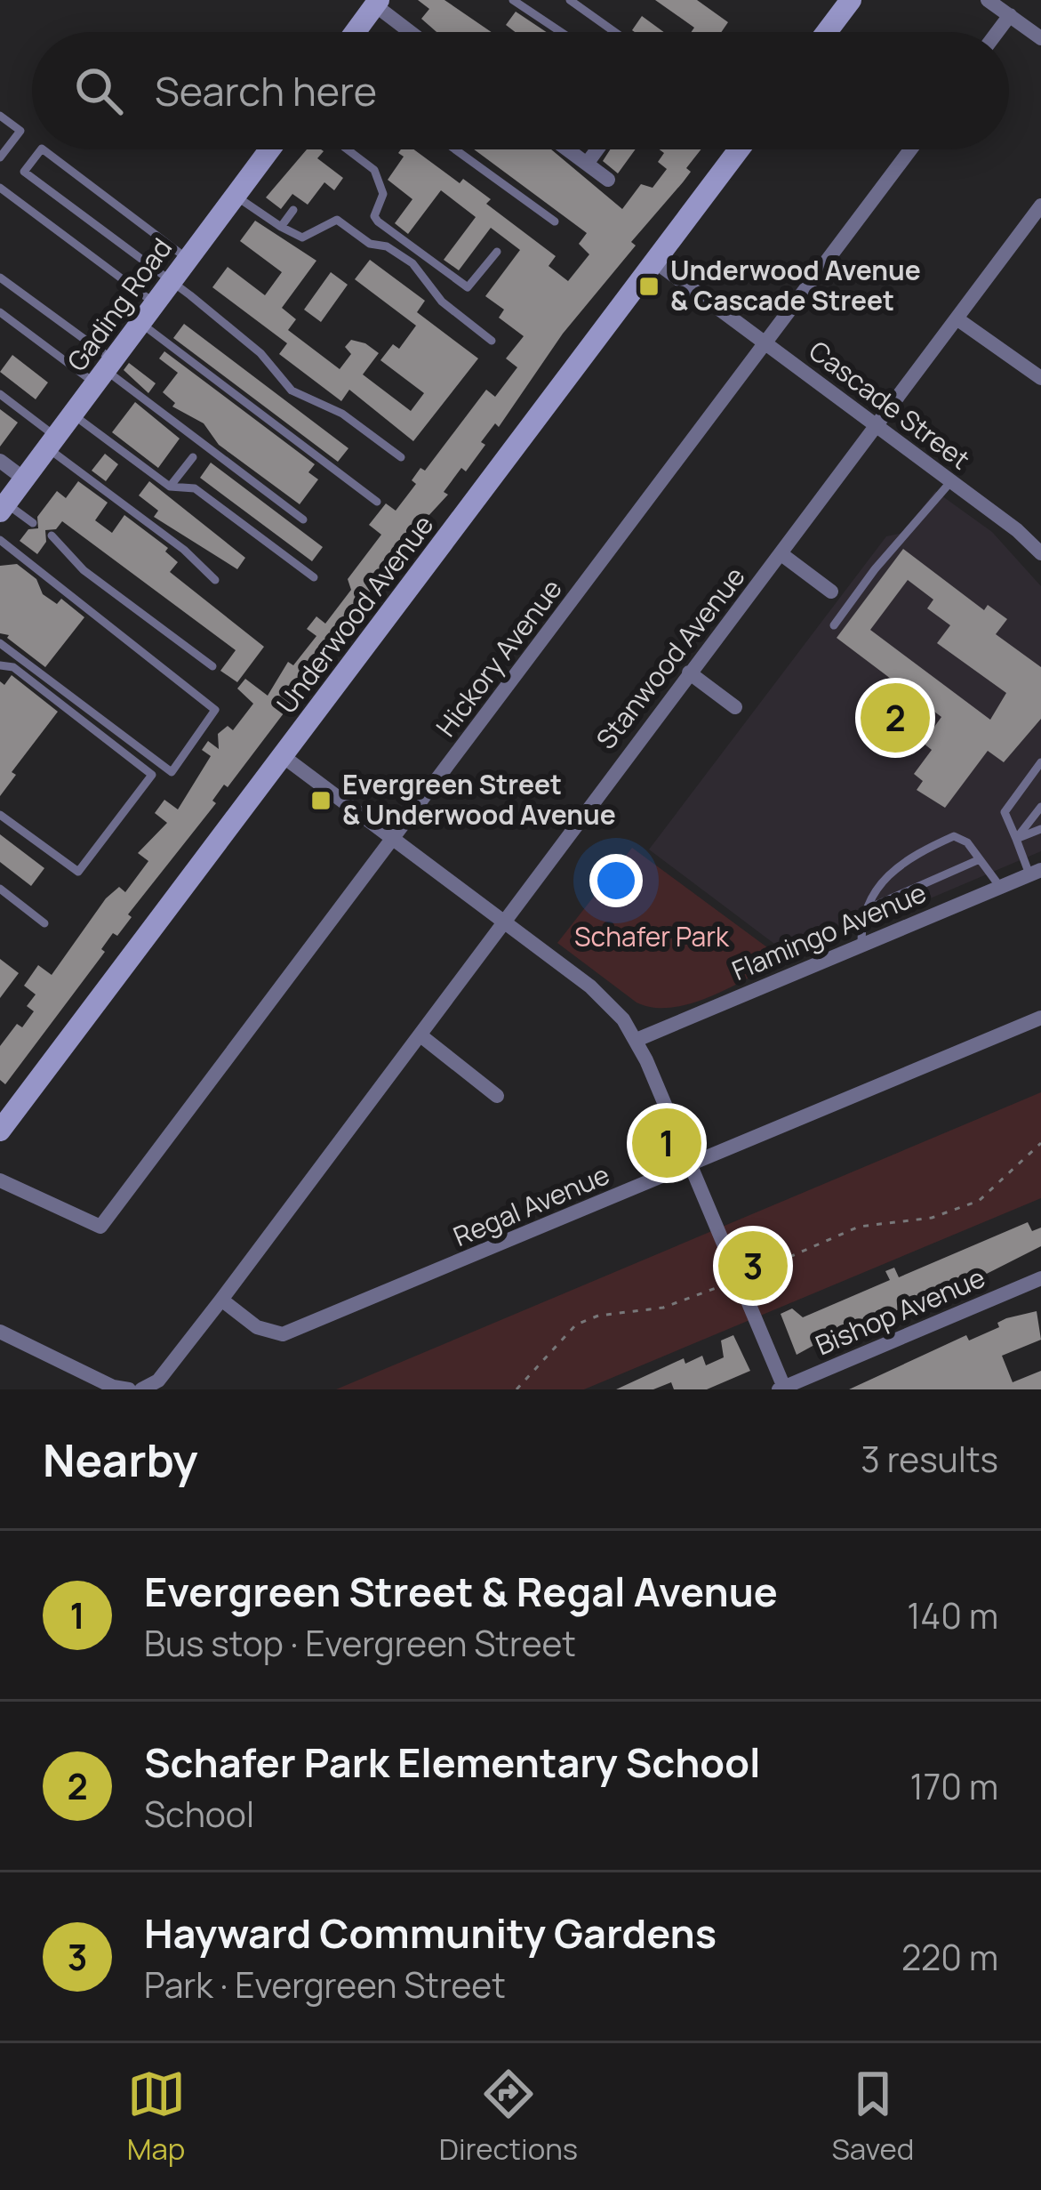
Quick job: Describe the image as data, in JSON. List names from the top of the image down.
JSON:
{
  "streets": {
    "street": [
      "Gading Road",
      "Cascade Street",
      "Underwood Avenue",
      "Hickory Avenue",
      "Stanwood Avenue",
      "Flamingo Avenue",
      "Regal Avenue",
      "Bishop Avenue"
    ]
  },
  "crossings": [
    ["Cascade Street", "Underwood Avenue"],
    ["Cascade Street", "Hickory Avenue"],
    ["Cascade Street", "Stanwood Avenue"],
    ["Stanwood Avenue", "Regal Avenue"]
  ],
  "parks": ["Schafer Park"],
  "places": {
    "transit": ["Underwood Avenue & Cascade Street", "Evergreen Street & Underwood Avenue"]
  },
  "page": {
    "search": "Search here",
    "pins": ["2", "1", "3"],
    "heading": ["Nearby", "3 results"],
    "list": [
      {
        "mark": "1",
        "name": "Evergreen Street & Regal Avenue",
        "note": "Bus stop · Evergreen Street",
        "value": "140 m"
      },
      {
        "mark": "2",
        "name": "Schafer Park Elementary School",
        "note": "School",
        "value": "170 m"
      },
      {
        "mark": "3",
        "name": "Hayward Community Gardens",
        "note": "Park · Evergreen Street",
        "value": "220 m"
      }
    ],
    "nav": ["Map", "Directions", "Saved"]
  }
}
